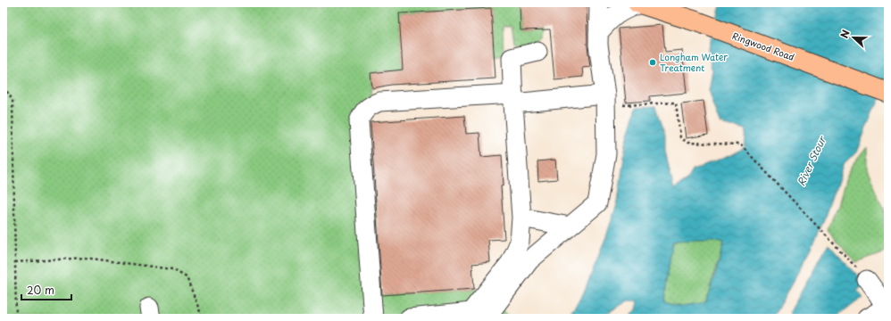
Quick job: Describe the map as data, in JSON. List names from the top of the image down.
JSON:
{
  "streets": {
    "highway": ["Ringwood Road"]
  },
  "water": ["River Stour"],
  "places": ["Longham Water Treatment"],
  "scale_bar": "20 m",
  "north": "left"
}
